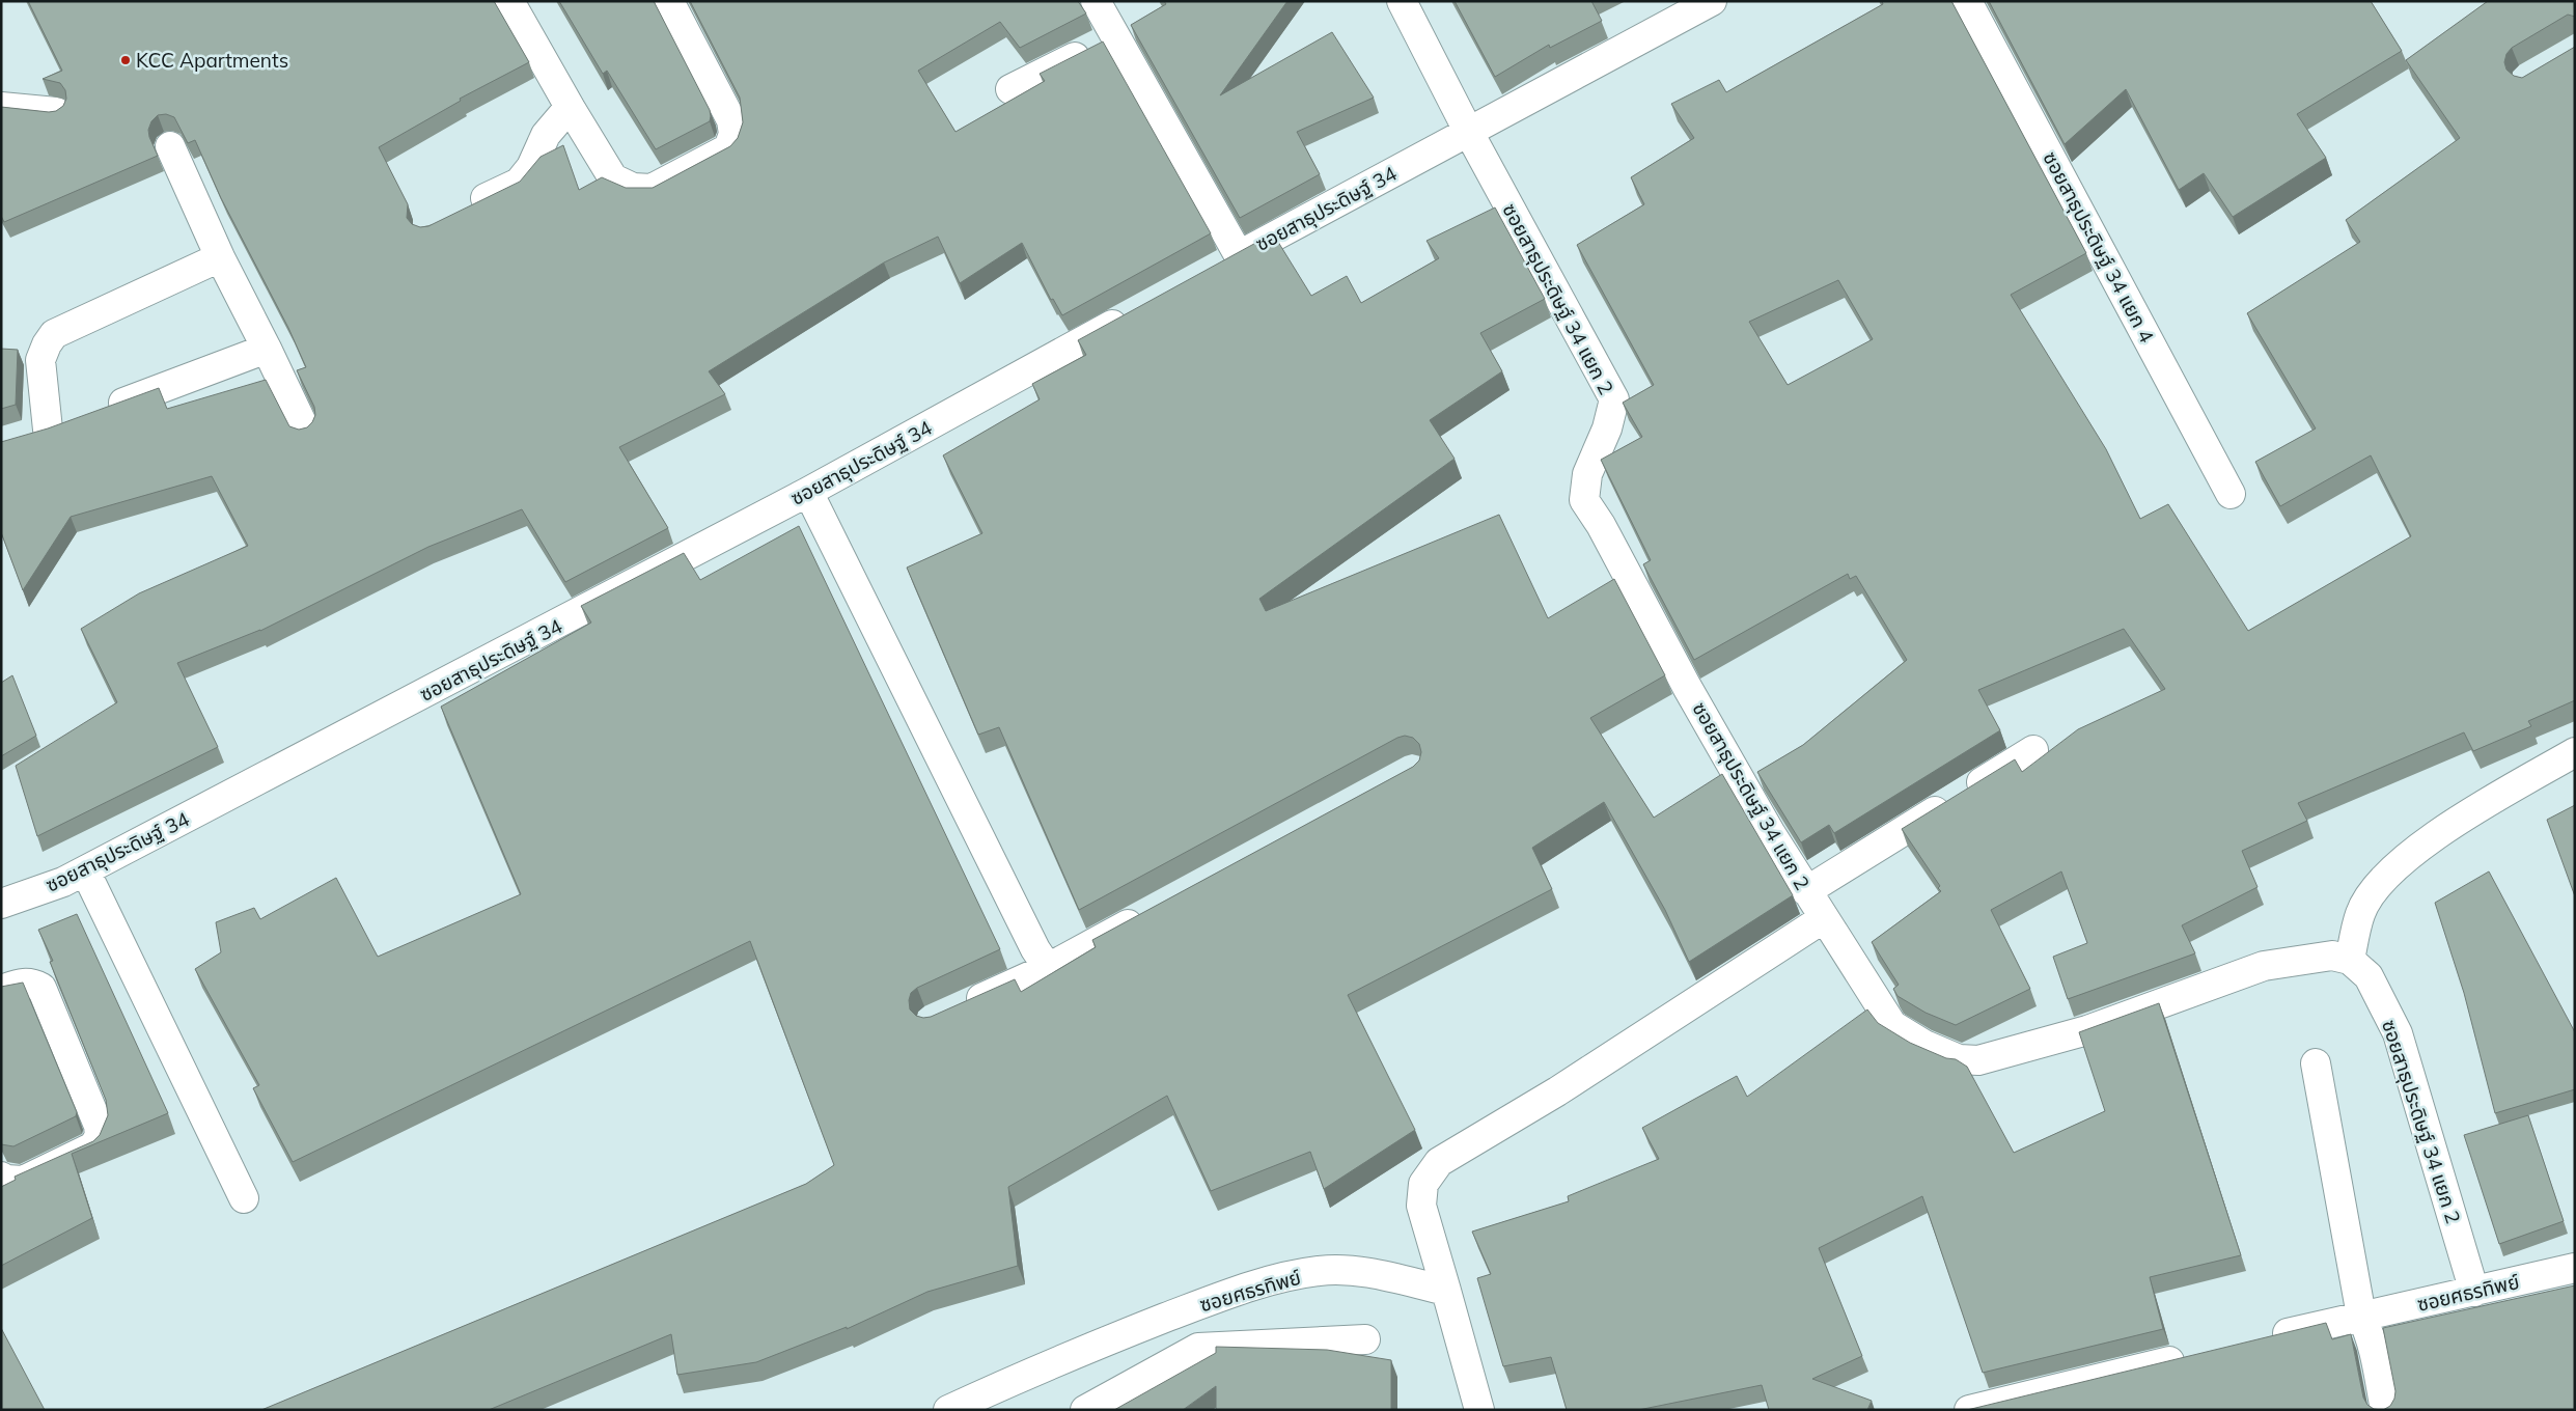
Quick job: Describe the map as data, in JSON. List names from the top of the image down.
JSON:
{
  "streets": {
    "street": [
      "ซอยสาธุประดิษฐ์ 34",
      "ซอยสาธุประดิษฐ์ 34 แยก 4",
      "ซอยสาธุประดิษฐ์ 34 แยก 2",
      "ซอยศธรทิพย์"
    ]
  },
  "crossings": [
    ["ซอยสาธุประดิษฐ์ 34", "ซอยสาธุประดิษฐ์ 34 แยก 2"],
    ["ซอยสาธุประดิษฐ์ 34 แยก 2", "ซอยศธรทิพย์"]
  ],
  "places": ["KCC Apartments"]
}
